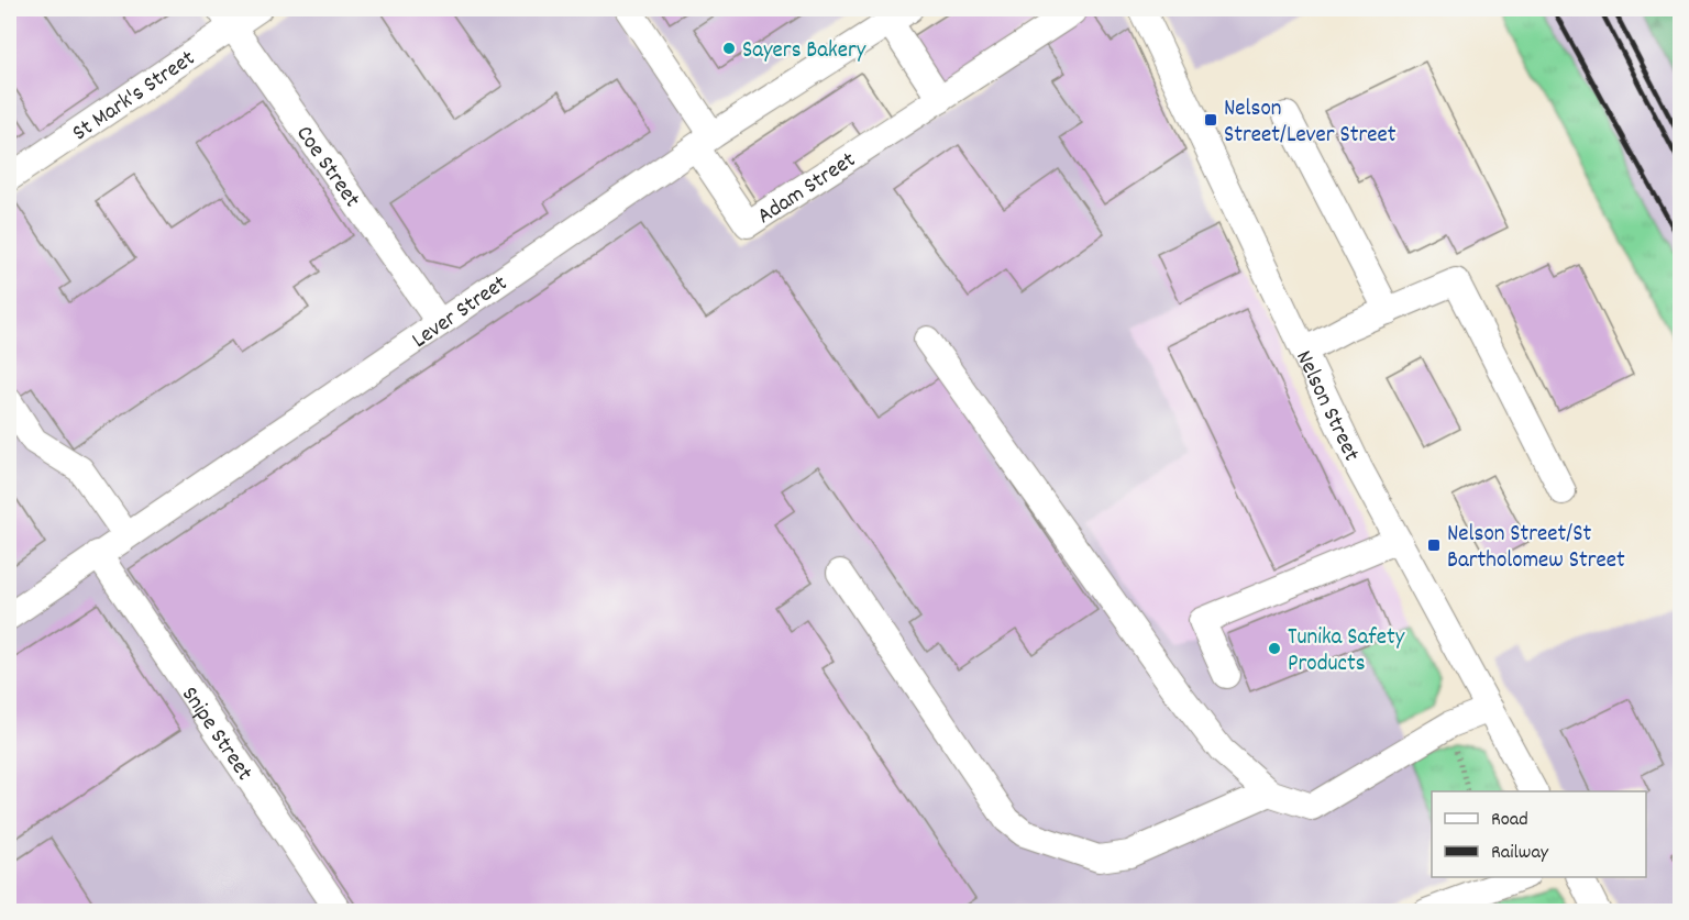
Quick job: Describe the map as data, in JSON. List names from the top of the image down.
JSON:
{
  "streets": {
    "street": [
      "St Mark's Street",
      "Coe Street",
      "Adam Street",
      "Lever Street",
      "Nelson Street",
      "Snipe Street"
    ]
  },
  "crossings": [
    ["St Mark's Street", "Coe Street"],
    ["Coe Street", "Lever Street"],
    ["Adam Street", "Lever Street"],
    ["Lever Street", "Snipe Street"]
  ],
  "places": {
    "other": ["Sayers Bakery", "Tunika Safety Products"],
    "transit": ["Nelson Street/Lever Street", "Nelson Street/St Bartholomew Street"]
  },
  "legend": ["Road", "Railway"]
}
